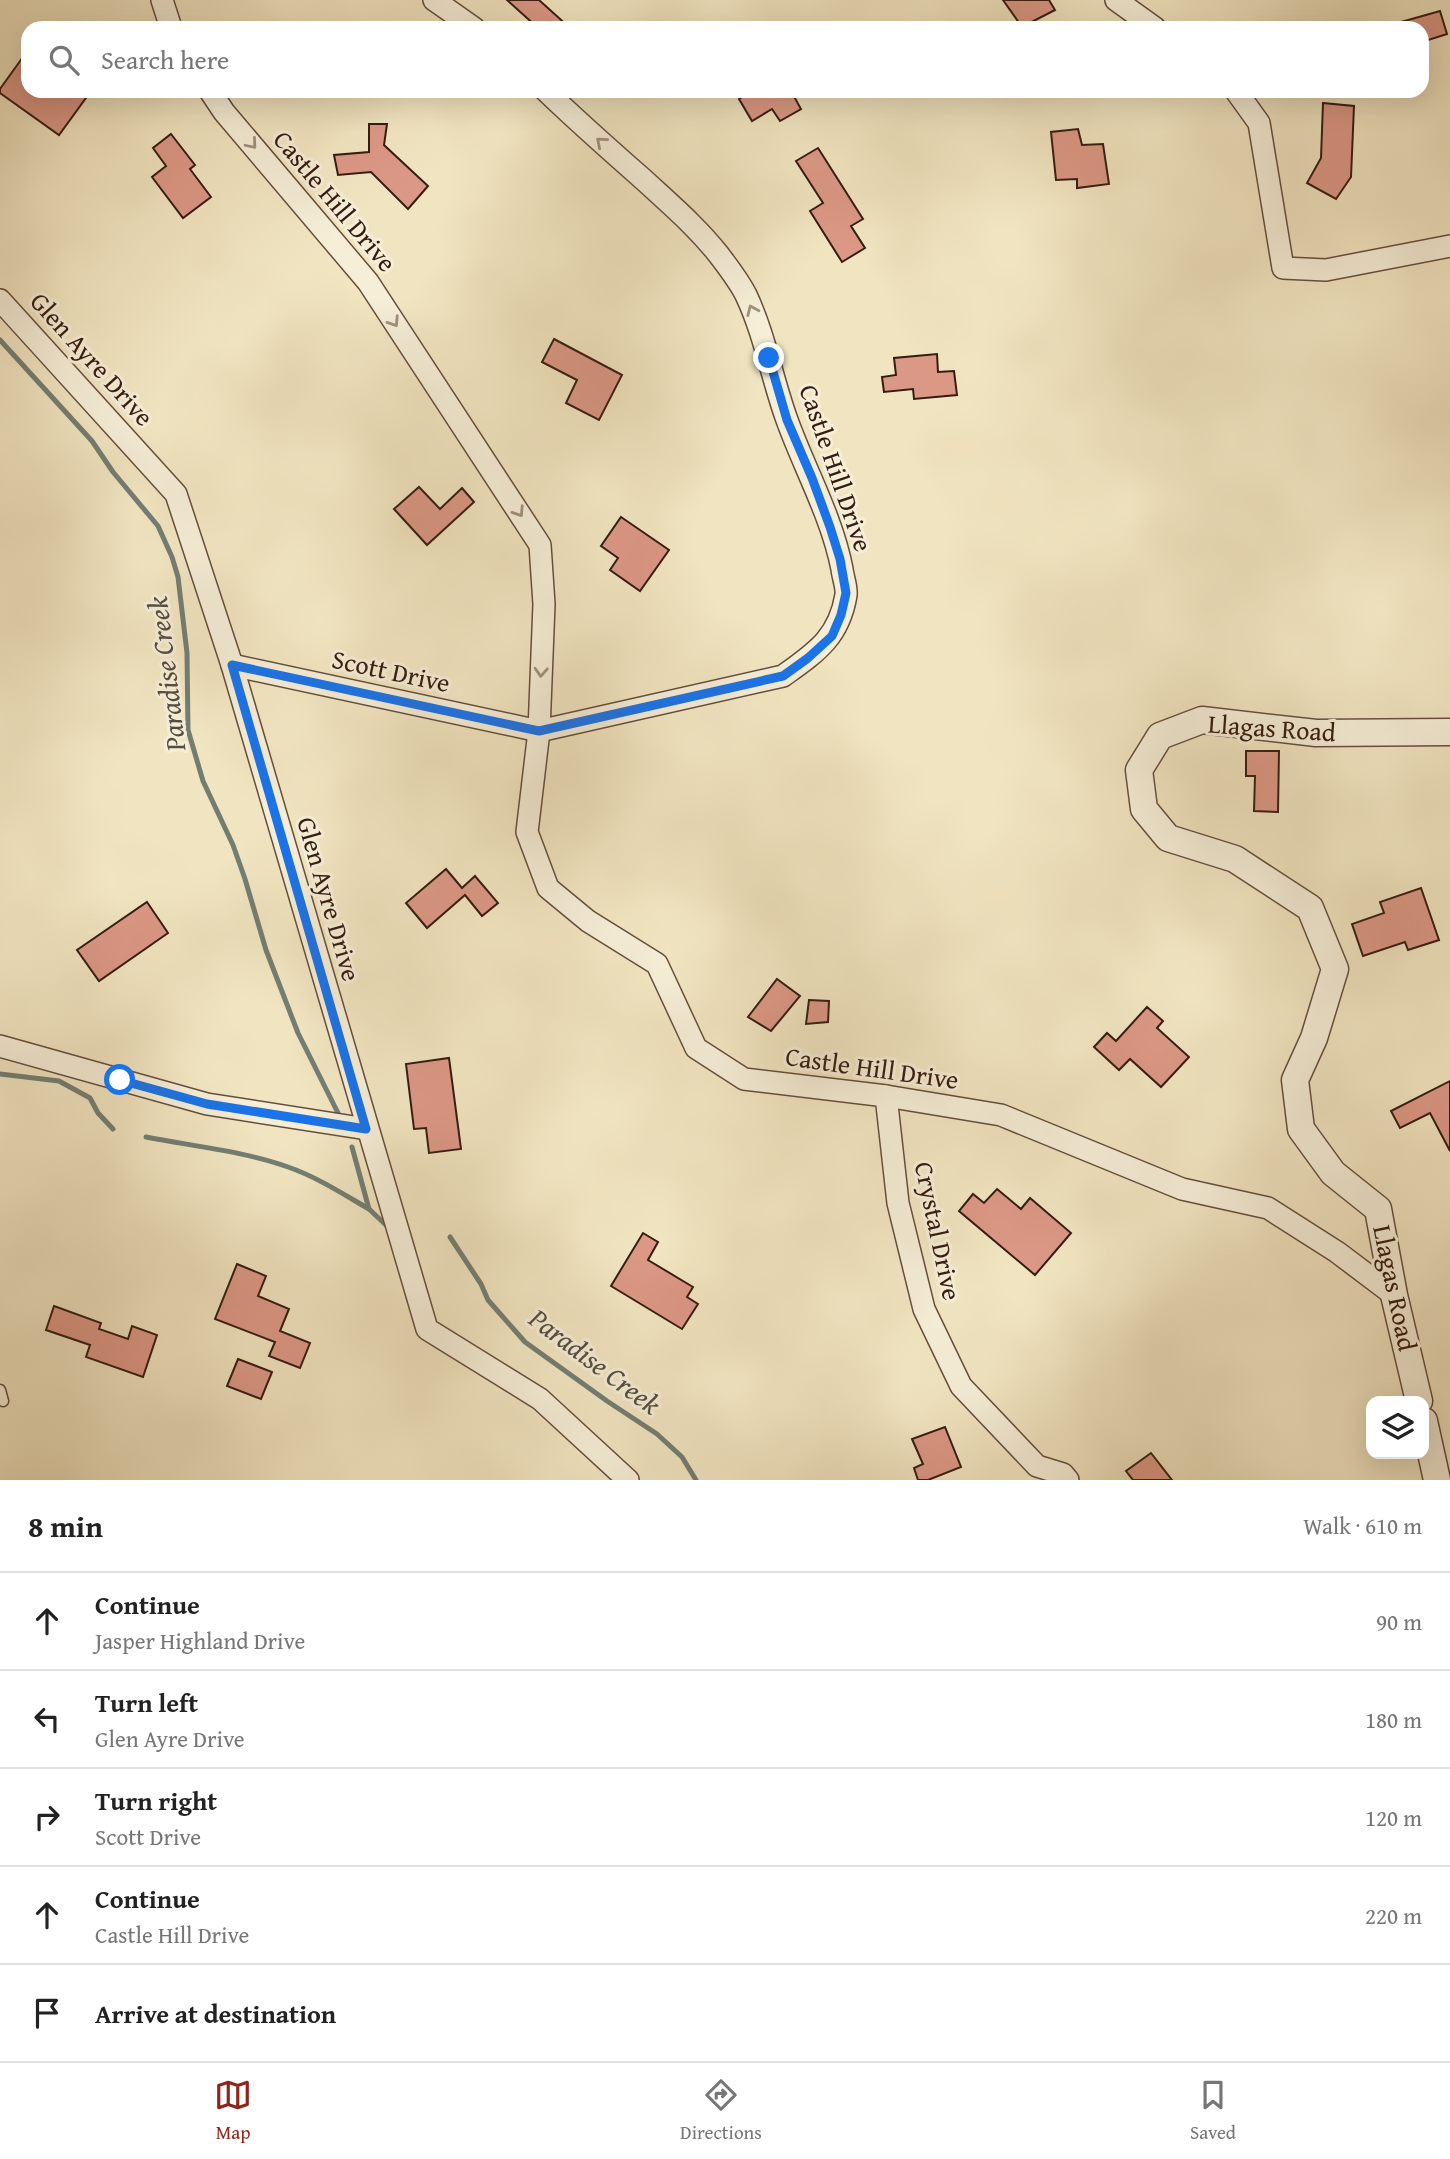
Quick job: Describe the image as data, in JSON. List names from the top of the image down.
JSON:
{
  "streets": {
    "street": [
      "Castle Hill Drive",
      "Glen Ayre Drive",
      "Scott Drive",
      "Llagas Road",
      "Crystal Drive"
    ]
  },
  "crossings": [
    ["Castle Hill Drive", "Scott Drive"],
    ["Castle Hill Drive", "Llagas Road"],
    ["Castle Hill Drive", "Crystal Drive"],
    ["Glen Ayre Drive", "Scott Drive"]
  ],
  "water": ["Paradise Creek"],
  "page": {
    "search": "Search here",
    "heading": ["8 min", "Walk · 610 m"],
    "list": [
      ["Continue", "Jasper Highland Drive", "90 m"],
      ["Turn left", "Glen Ayre Drive", "180 m"],
      ["Turn right", "Scott Drive", "120 m"],
      ["Continue", "Castle Hill Drive", "220 m"],
      "Arrive at destination"
    ],
    "nav": ["Map", "Directions", "Saved"]
  }
}
